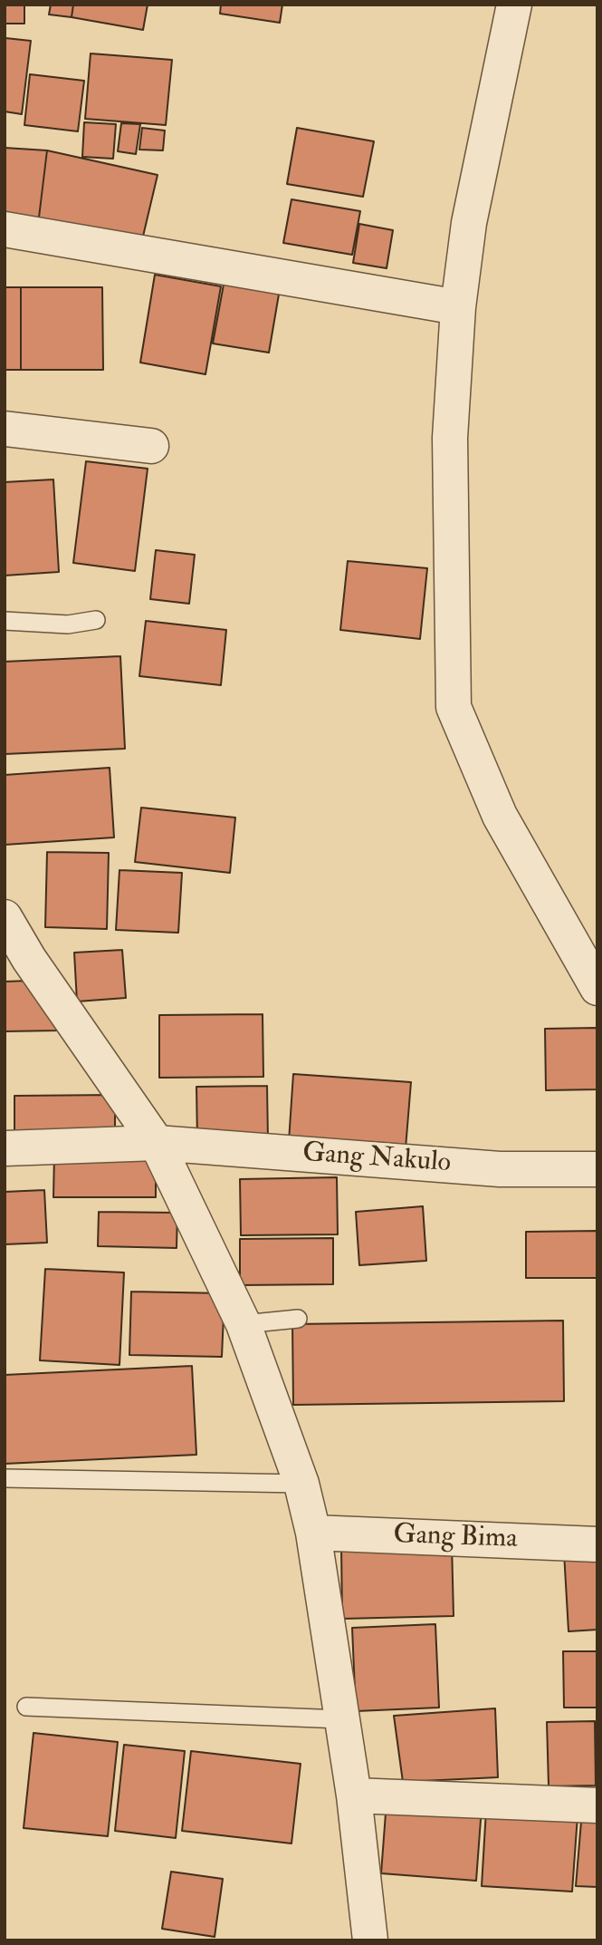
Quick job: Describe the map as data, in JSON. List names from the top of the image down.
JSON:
{
  "streets": {
    "street": ["Gang Nakulo", "Gang Bima"]
  }
}
